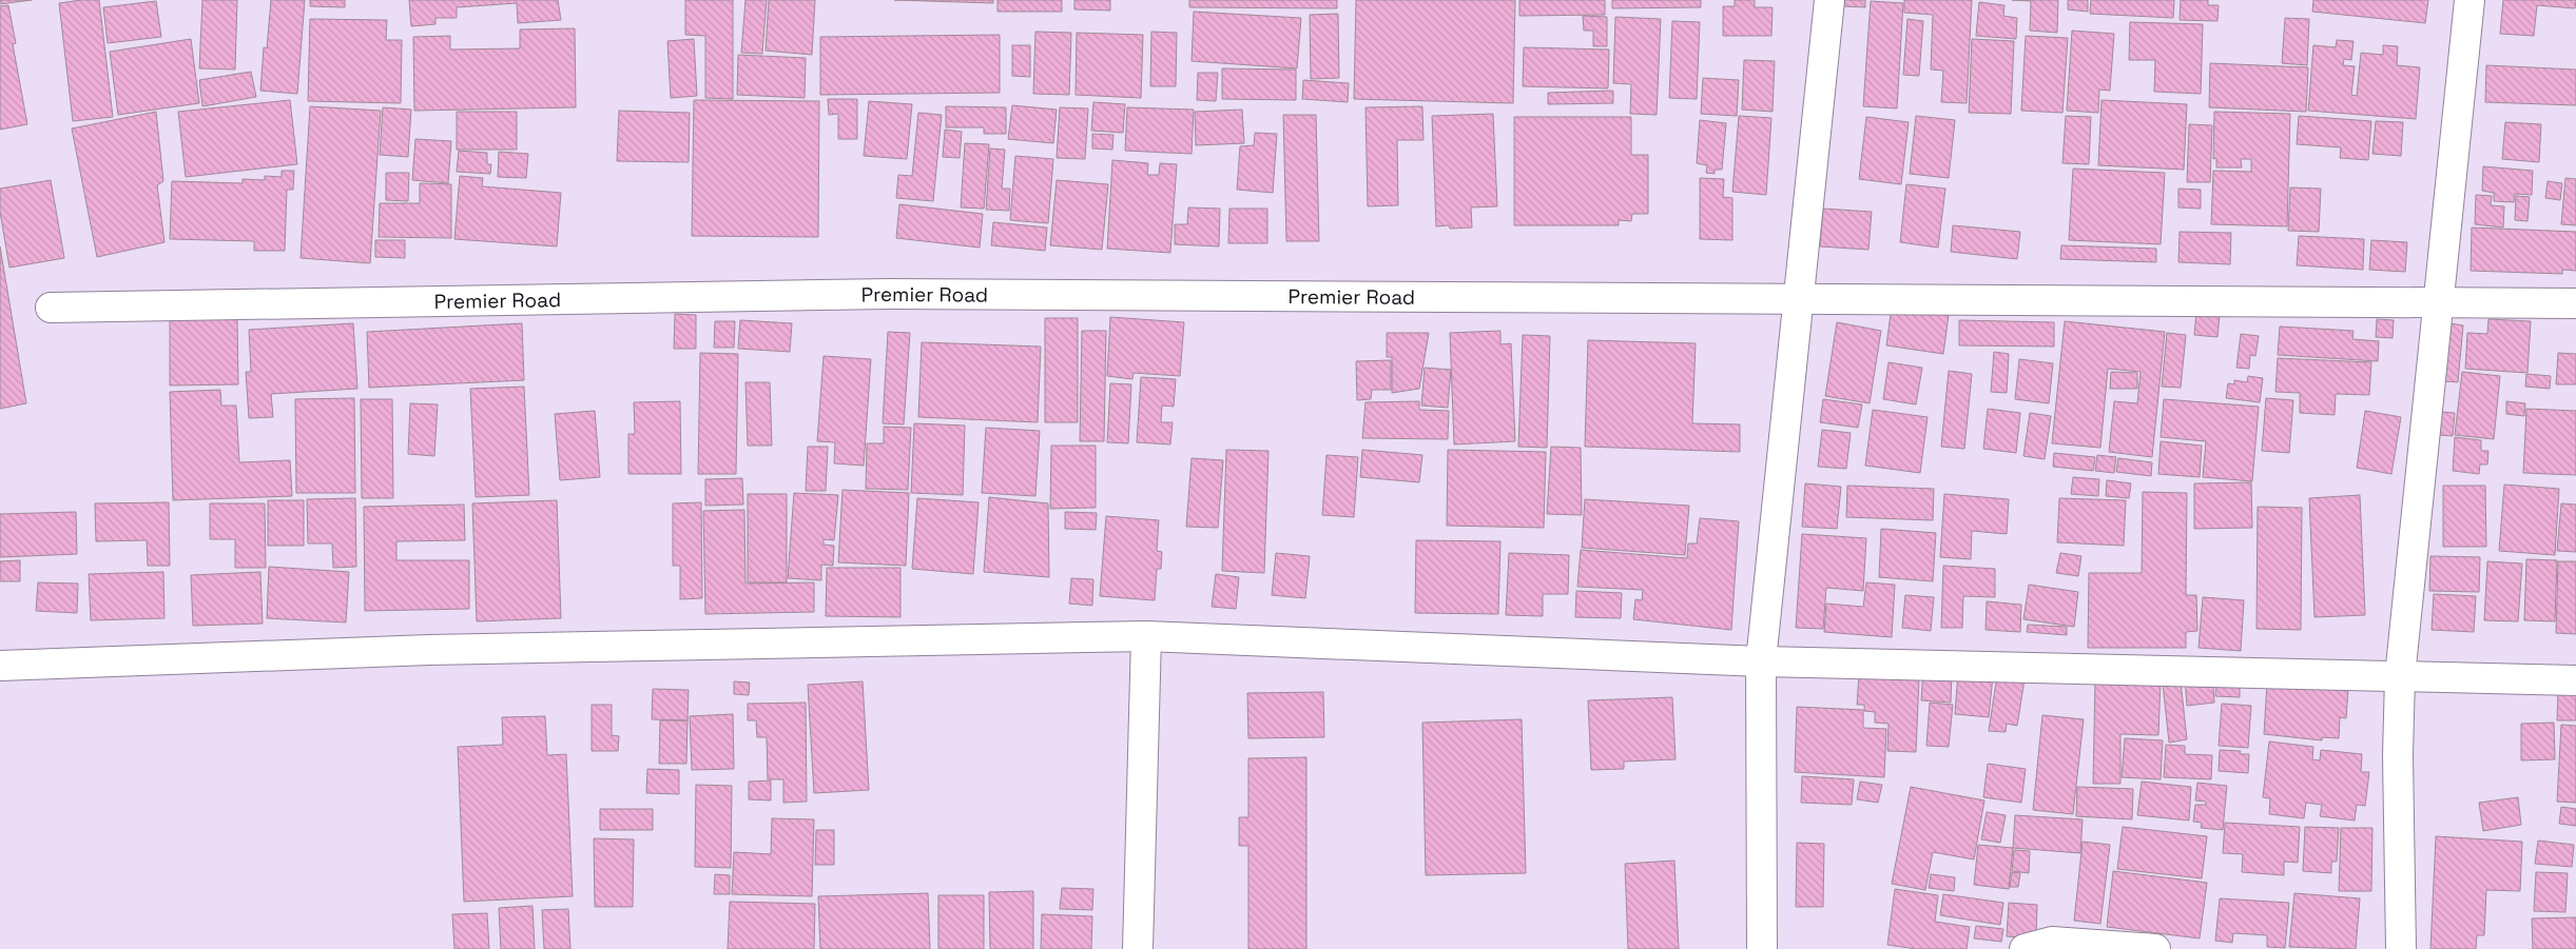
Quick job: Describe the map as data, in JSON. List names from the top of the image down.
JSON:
{
  "streets": {
    "street": ["Premier Road"]
  }
}
